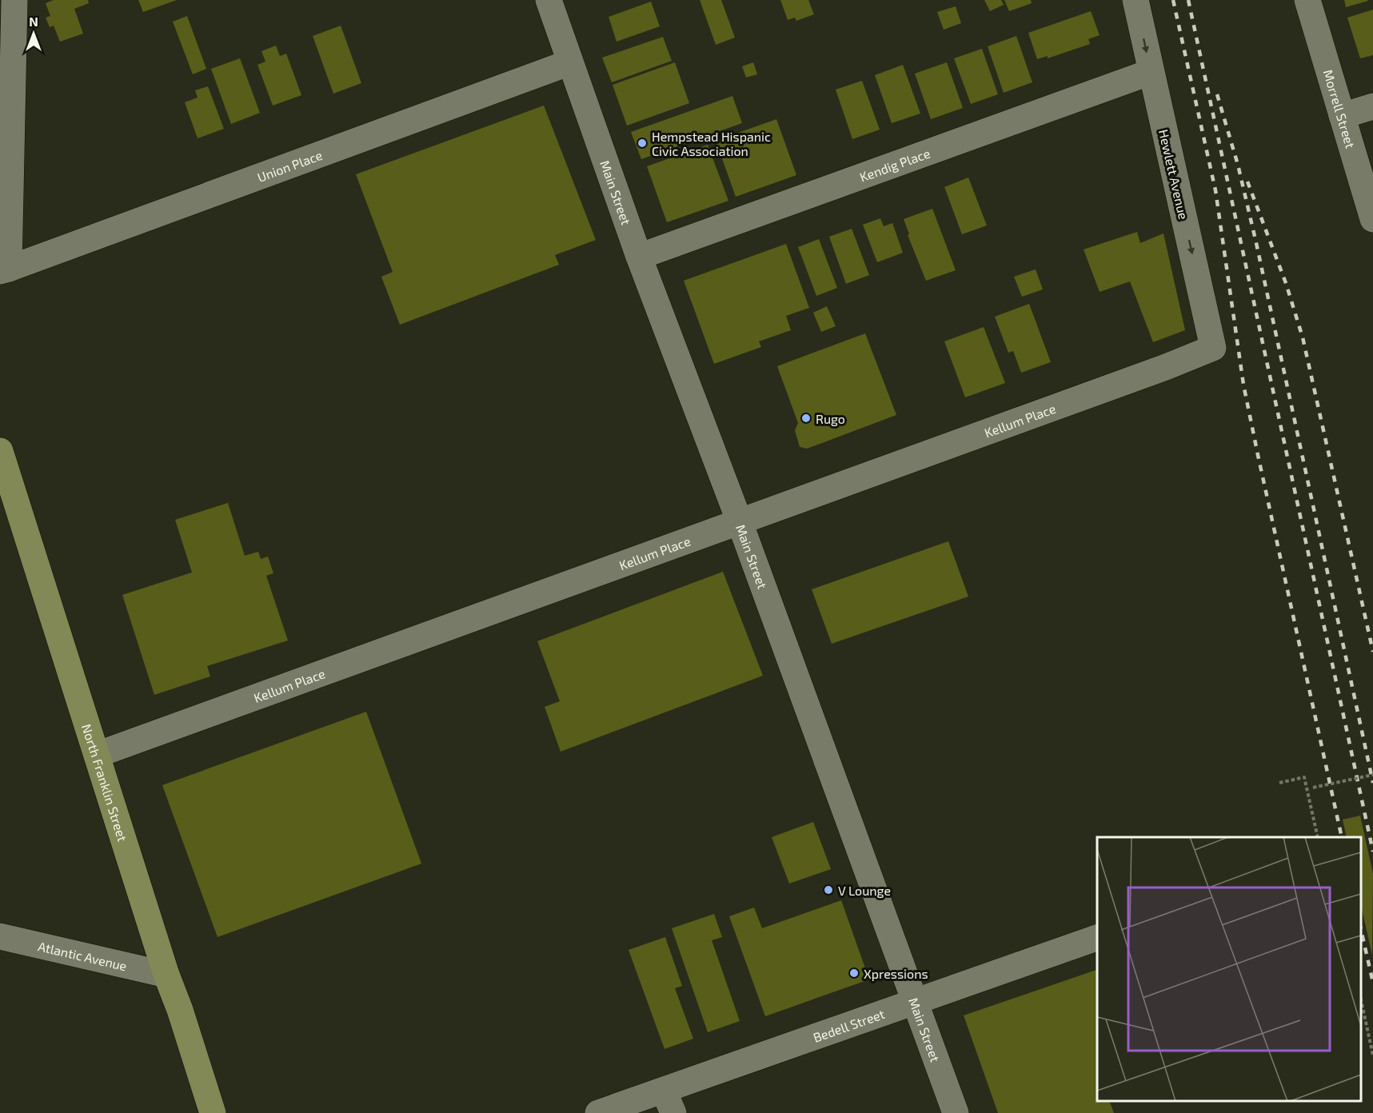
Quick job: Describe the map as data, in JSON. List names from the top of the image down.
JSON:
{
  "streets": {
    "main road": ["North Franklin Street"],
    "street": [
      "Morrell Street",
      "Kendig Place",
      "Union Place",
      "Hewlett Avenue",
      "Main Street",
      "Kellum Place",
      "Atlantic Avenue",
      "Bedell Street"
    ]
  },
  "crossings": [
    ["Kendig Place", "Hewlett Avenue"],
    ["Kendig Place", "Main Street"],
    ["Union Place", "Main Street"],
    ["Hewlett Avenue", "Kellum Place"],
    ["Main Street", "Kellum Place"],
    ["Main Street", "Bedell Street"],
    ["Kellum Place", "North Franklin Street"],
    ["North Franklin Street", "Atlantic Avenue"]
  ],
  "one_way": ["Hewlett Avenue"],
  "places": [
    "Hempstead Hispanic Civic Association",
    "Rugo",
    "V Lounge",
    "Xpressions"
  ],
  "north": "top"
}
